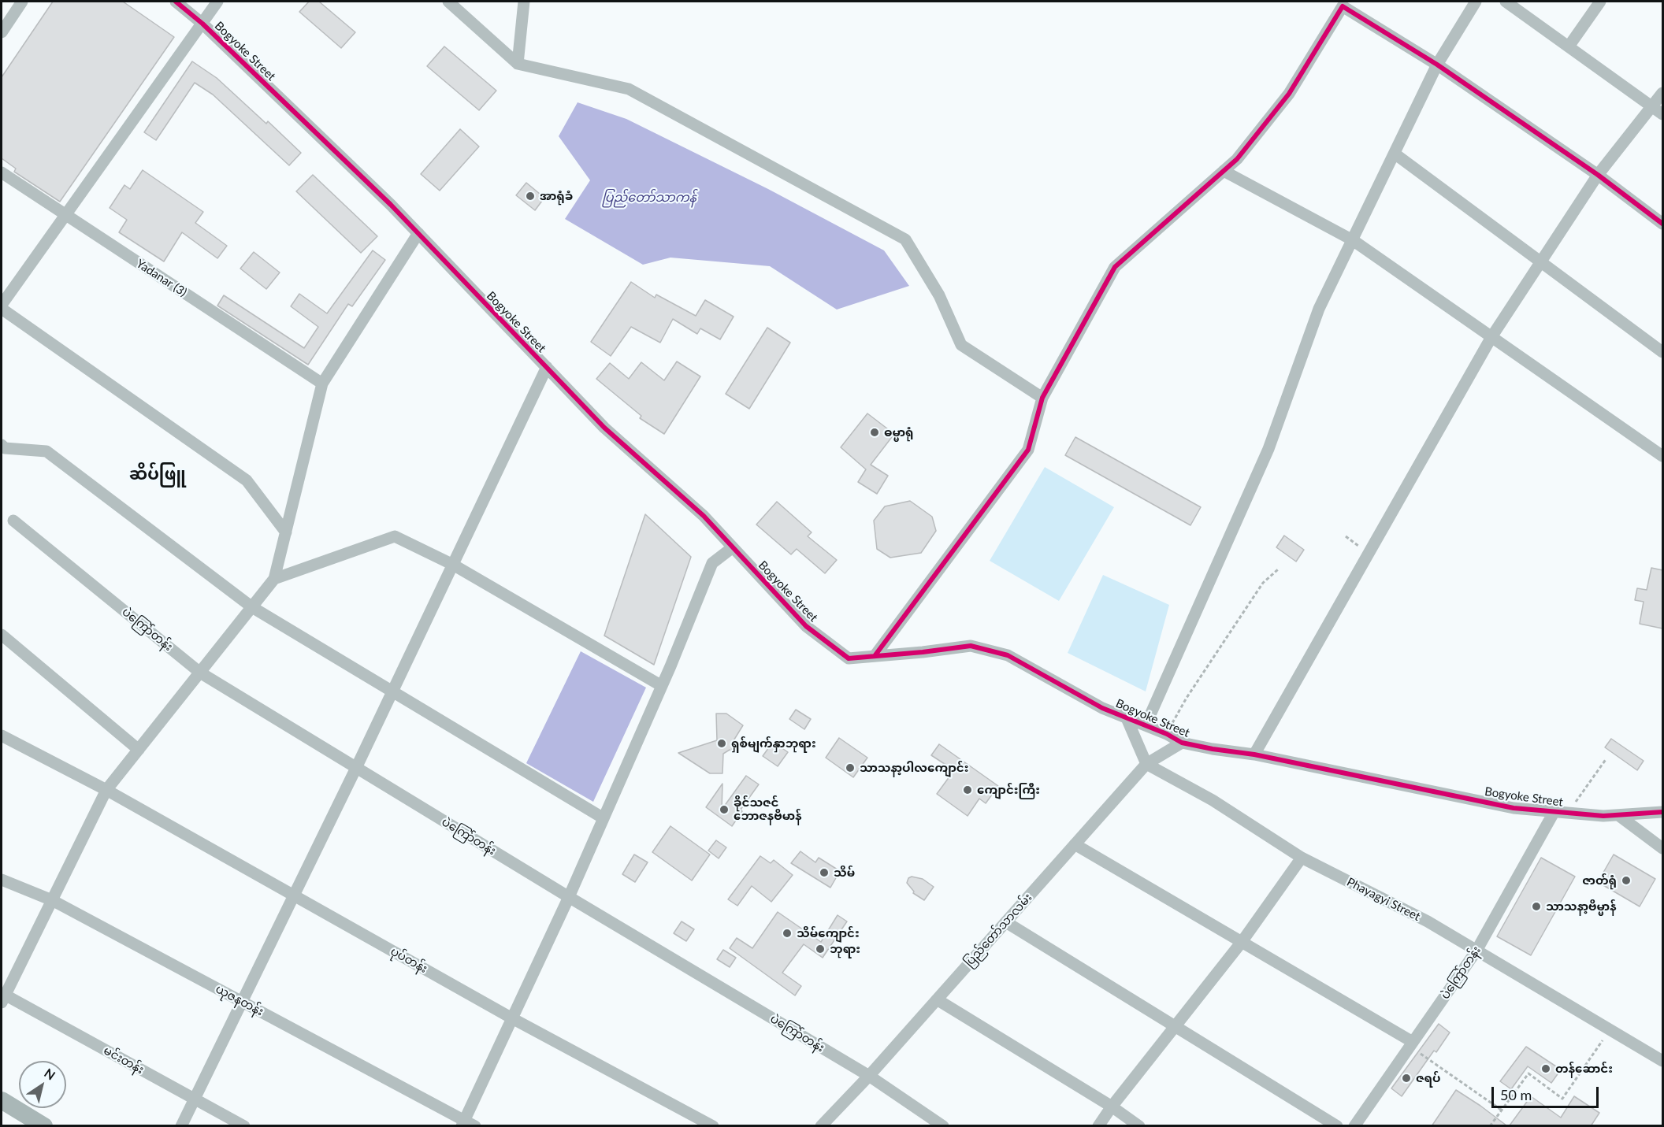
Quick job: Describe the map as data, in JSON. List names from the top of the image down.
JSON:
{
  "streets": {
    "street": [
      "Bogyoke Street",
      "Yadanar (3)",
      "ပဲကြော်တန်း",
      "Phayagyi Street",
      "ပြည်တော်သာလမ်း",
      "ပုပ်တန်း",
      "ယုဇနတန်း",
      "မင်းတန်း"
    ]
  },
  "crossings": [
    ["Bogyoke Street", "ပဲကြော်တန်း"],
    ["Bogyoke Street", "ပြည်တော်သာလမ်း"],
    ["ပဲကြော်တန်း", "Phayagyi Street"],
    ["ပဲကြော်တန်း", "ပြည်တော်သာလမ်း"],
    ["Phayagyi Street", "ပြည်တော်သာလမ်း"]
  ],
  "districts": ["ဆိပ်ဖြူ"],
  "water": ["ပြည်တော်သာကန်"],
  "places": [
    "အာရုံခံ",
    "ဓမ္မာရုံ",
    "ရှစ်မျက်နှာဘုရား",
    "သာသနာ့ပါလကျောင်း",
    "ကျောင်းကြီး",
    "ခိုင်သဇင် ဘောဇနဗိမာန်",
    "သိမ်",
    "ဇာတ်ရုံ",
    "သာသနာ့ဗိမ္မာန်",
    "သိမ်ကျောင်း",
    "ဘုရား",
    "တန်ဆောင်း",
    "ဇရပ်"
  ],
  "scale_bar": "50 m",
  "north": "top right"
}
